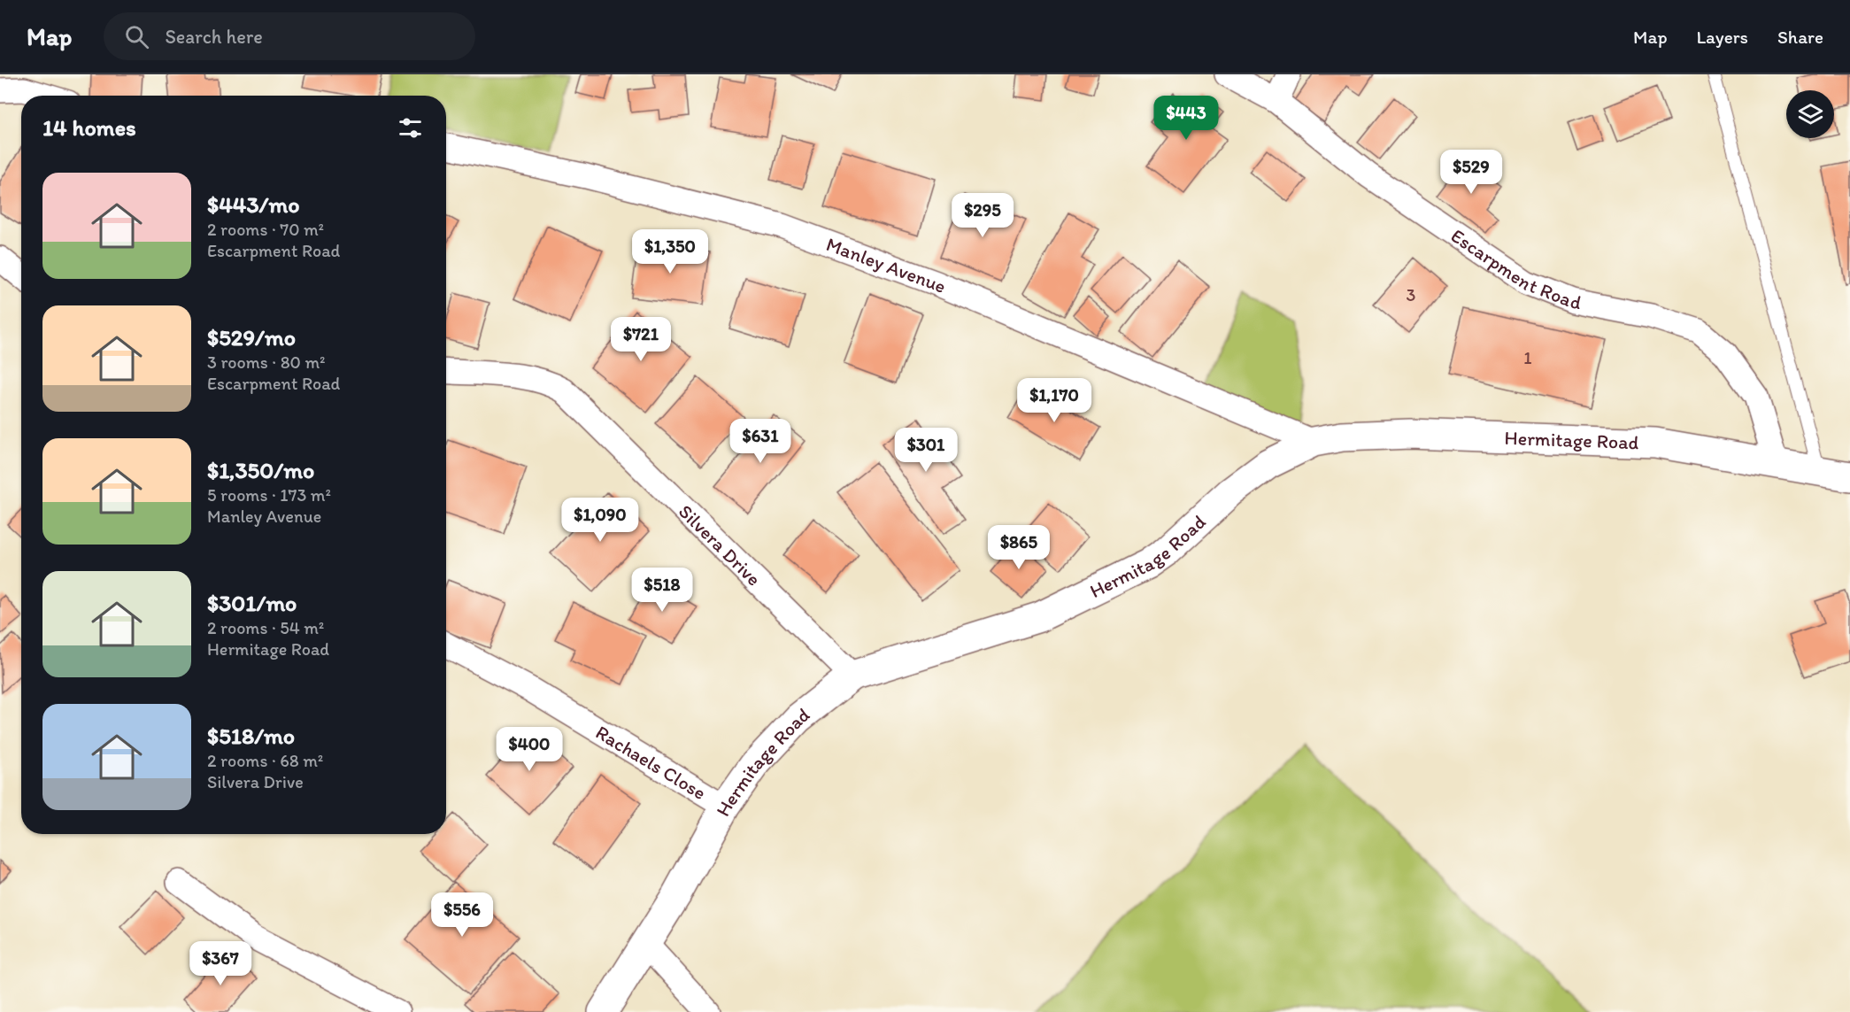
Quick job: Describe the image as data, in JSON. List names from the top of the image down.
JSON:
{
  "streets": {
    "street": [
      "Manley Avenue",
      "Escarpment Road",
      "Hermitage Road",
      "Silvera Drive",
      "Rachaels Close"
    ]
  },
  "crossings": [
    ["Manley Avenue", "Hermitage Road"],
    ["Escarpment Road", "Hermitage Road"],
    ["Hermitage Road", "Silvera Drive"],
    ["Hermitage Road", "Rachaels Close"]
  ],
  "house_numbers": ["3", "1"],
  "page": {
    "header": "Map",
    "search": "Search here",
    "nav": ["Map", "Layers", "Share"],
    "price": [
      "$443",
      "$529",
      "$295",
      "$1,350",
      "$721",
      "$1,170",
      "$631",
      "$301",
      "$1,090",
      "$865",
      "$518",
      "$400",
      "$556",
      "$367"
    ],
    "heading": "14 homes",
    "list": [
      {
        "name": "$443/mo",
        "note": "2 rooms · 70 m² · Escarpment Road"
      },
      {
        "name": "$529/mo",
        "note": "3 rooms · 80 m² · Escarpment Road"
      },
      {
        "name": "$1,350/mo",
        "note": "5 rooms · 173 m² · Manley Avenue"
      },
      {
        "name": "$301/mo",
        "note": "2 rooms · 54 m² · Hermitage Road"
      },
      {
        "name": "$518/mo",
        "note": "2 rooms · 68 m² · Silvera Drive"
      }
    ]
  }
}
